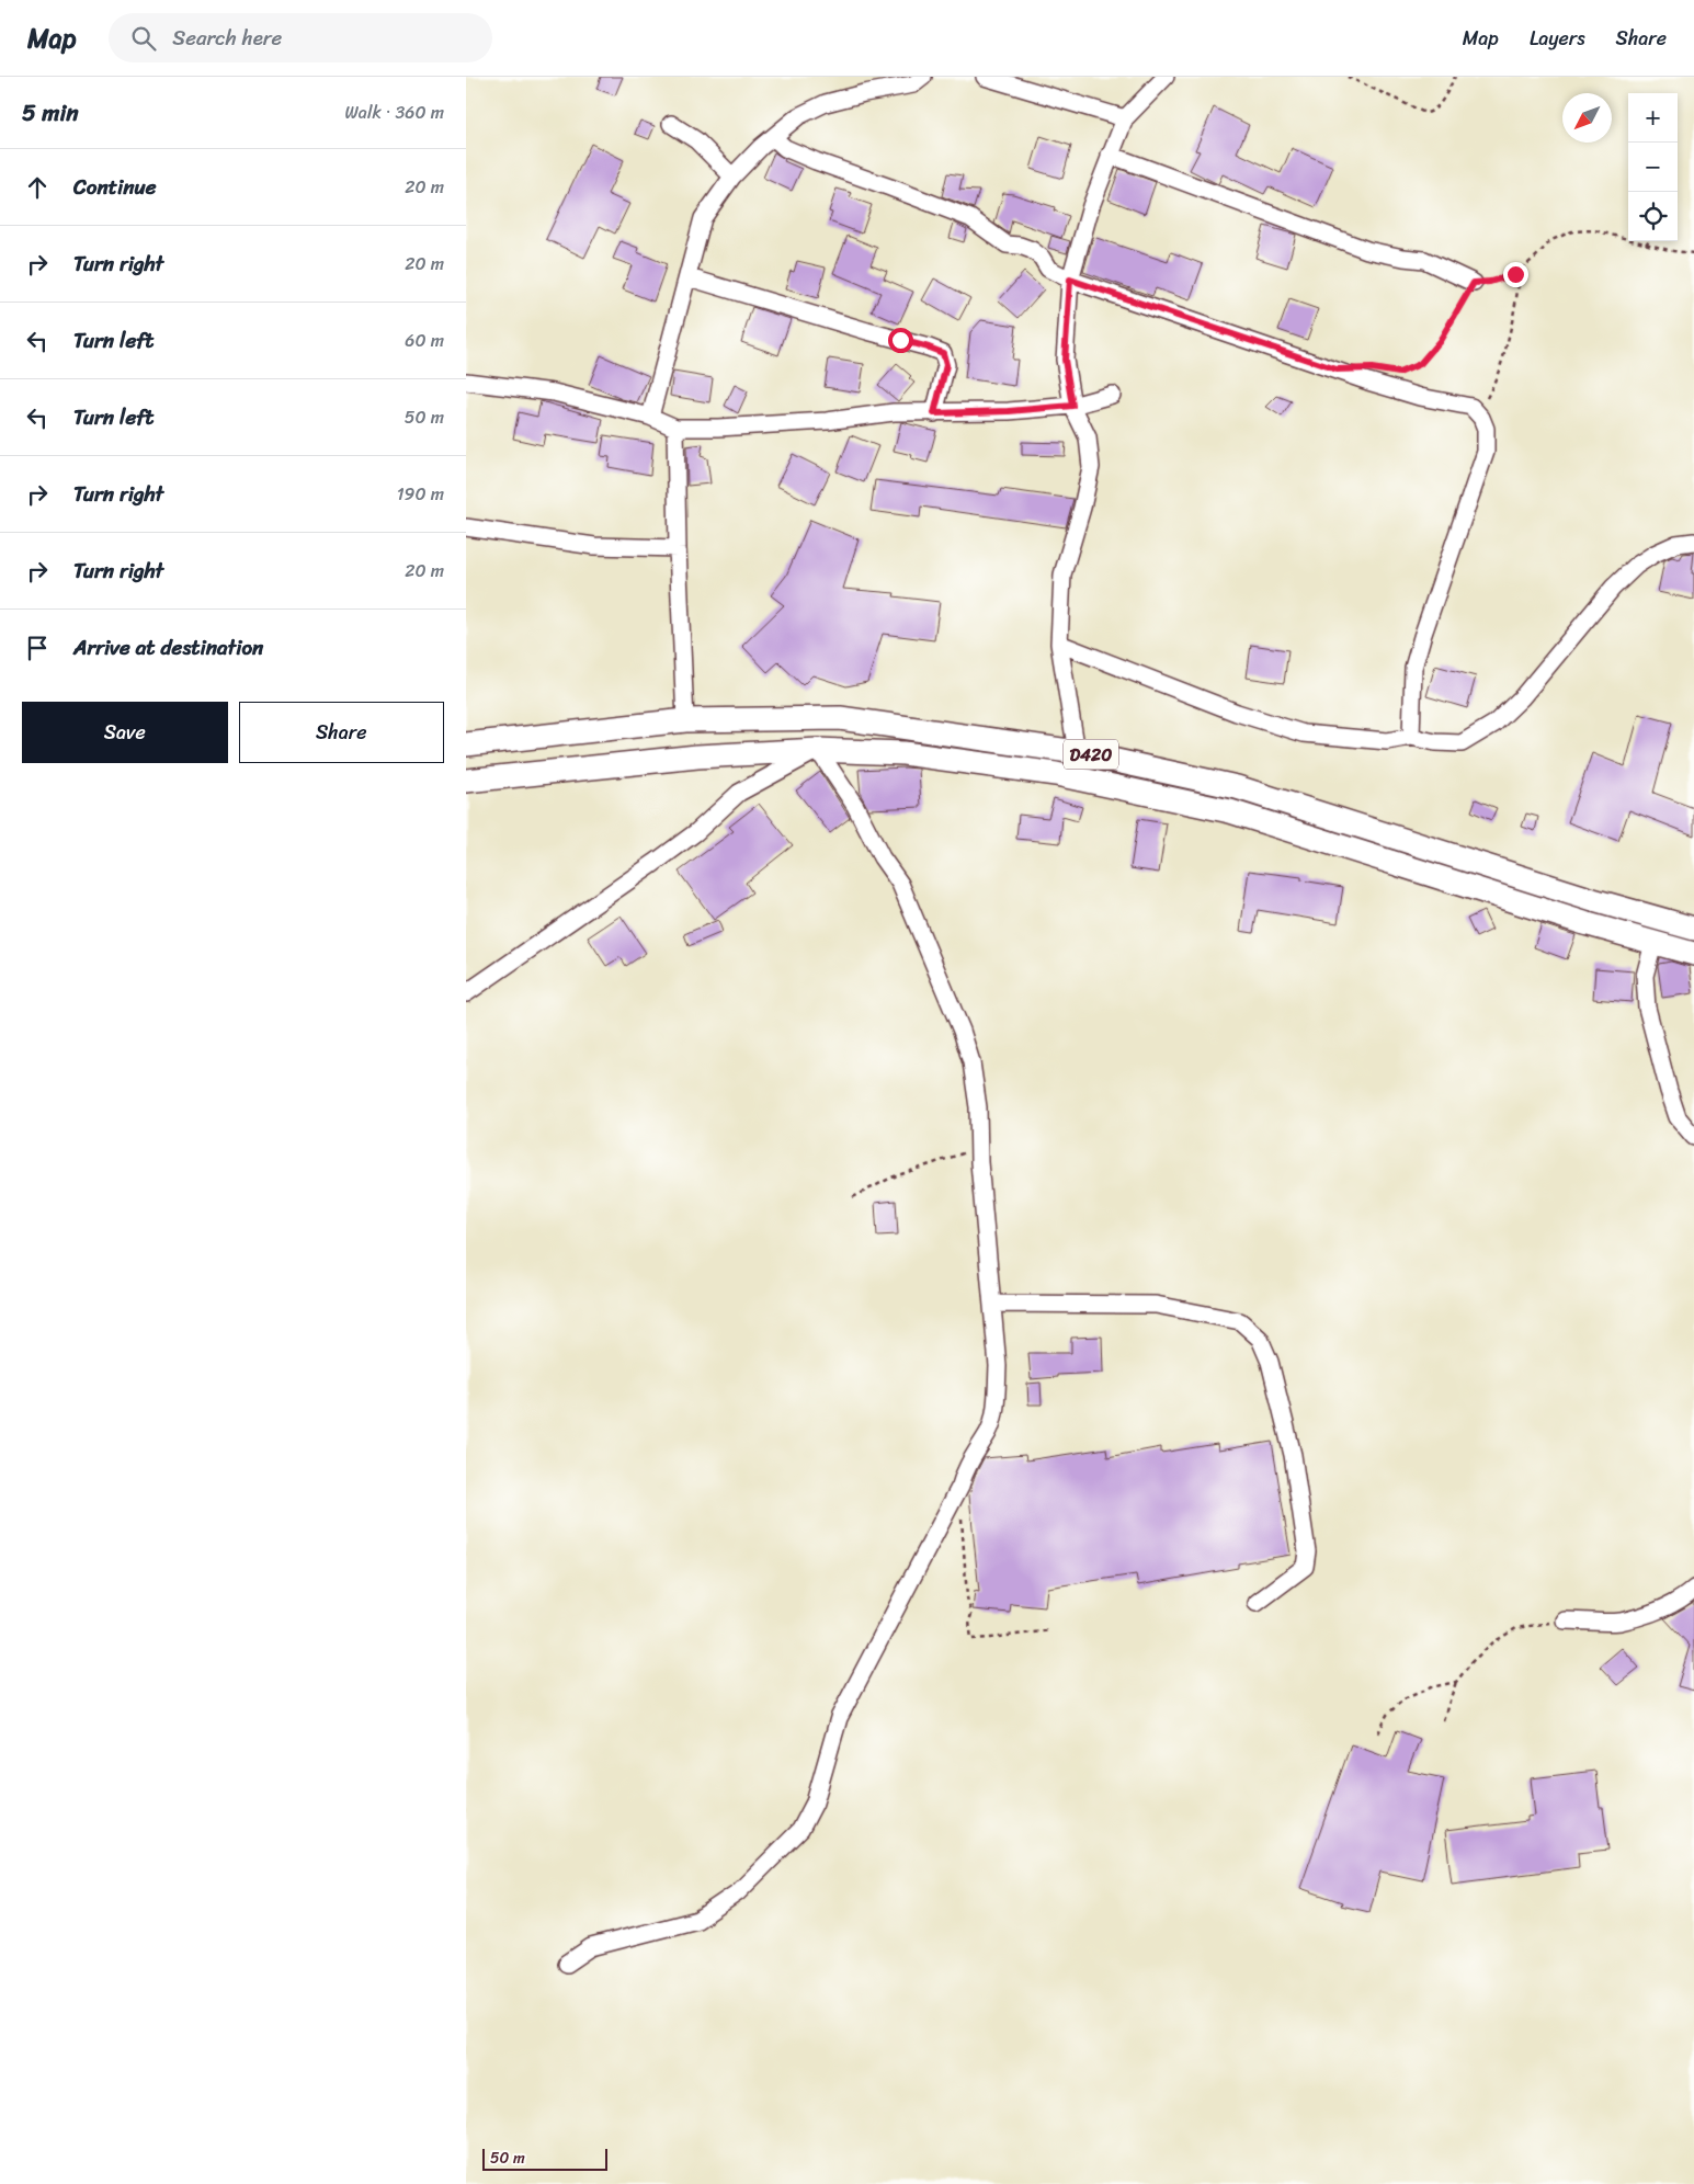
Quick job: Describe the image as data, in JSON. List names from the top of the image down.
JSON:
{
  "streets": {
    "highway": ["D420"]
  },
  "scale_bar": "50 m",
  "north": "bottom left",
  "page": {
    "header": "Map",
    "search": "Search here",
    "nav": ["Map", "Layers", "Share"],
    "heading": ["5 min", "Walk · 360 m"],
    "map_buttons": ["+", "−"],
    "list": [
      ["Continue", "20 m"],
      ["Turn right", "20 m"],
      ["Turn left", "60 m"],
      ["Turn left", "50 m"],
      ["Turn right", "190 m"],
      ["Turn right", "20 m"],
      "Arrive at destination"
    ],
    "buttons": ["Save", "Share"],
    "scale": "50 m"
  }
}
